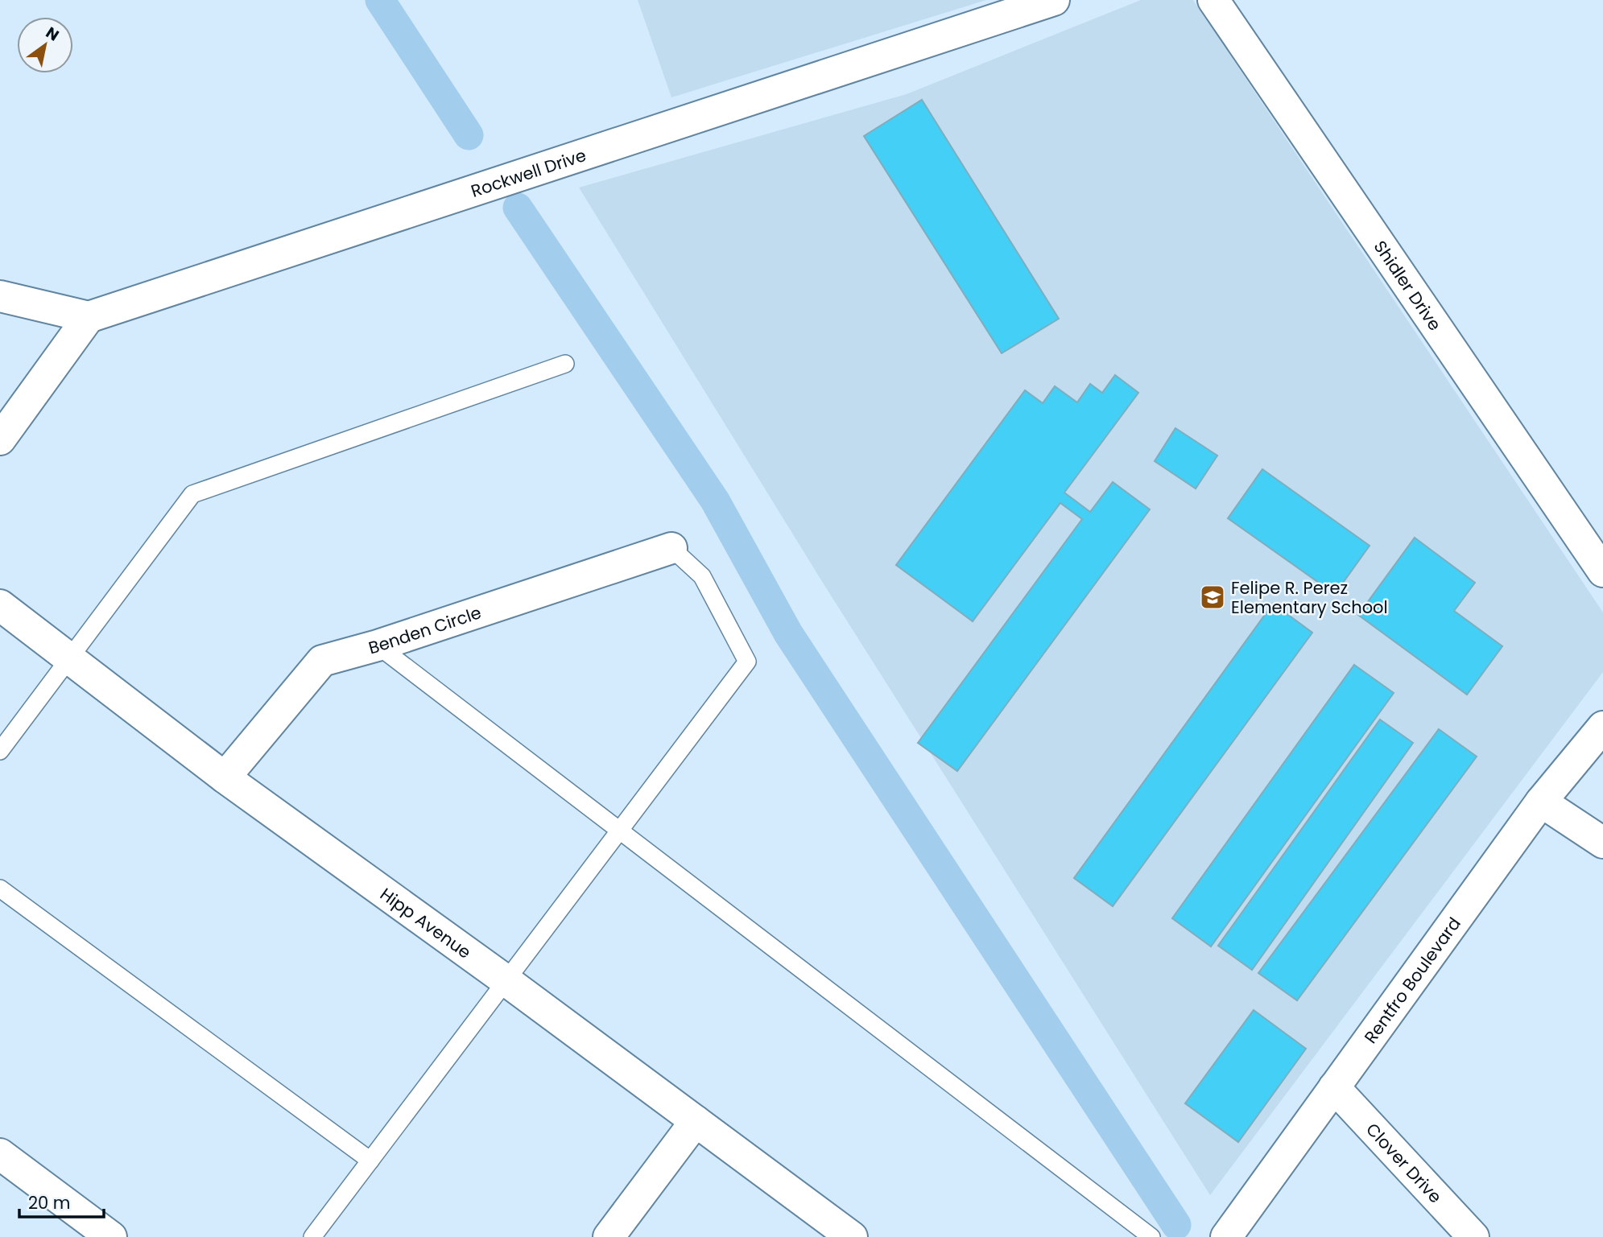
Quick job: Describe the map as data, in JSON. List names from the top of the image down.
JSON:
{
  "streets": {
    "street": [
      "Rockwell Drive",
      "Shidler Drive",
      "Benden Circle",
      "Hipp Avenue",
      "Rentfro Boulevard",
      "Clover Drive"
    ]
  },
  "crossings": [
    ["Benden Circle", "Hipp Avenue"],
    ["Rentfro Boulevard", "Clover Drive"]
  ],
  "places": {
    "school or university": ["Felipe R. Perez Elementary School"]
  },
  "scale_bar": "20 m",
  "north": "top right"
}
